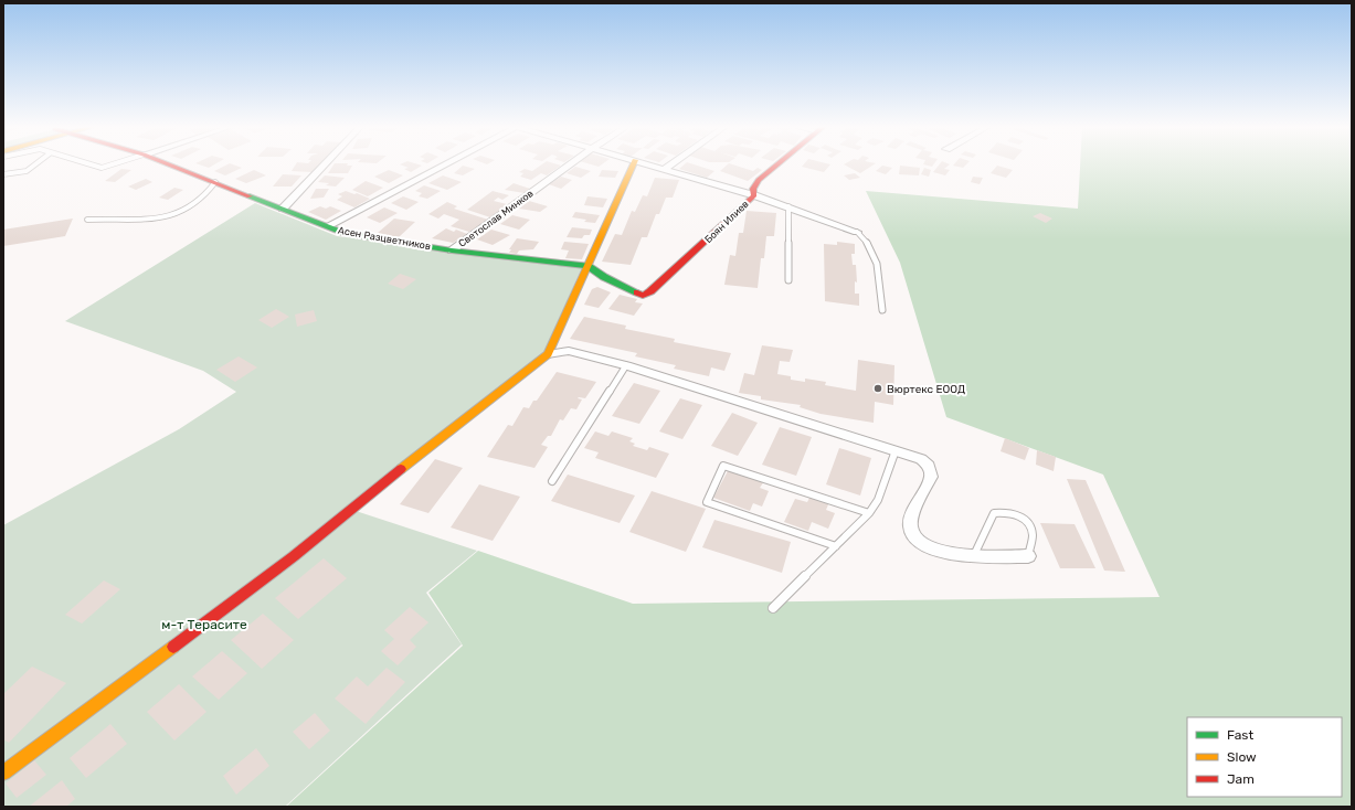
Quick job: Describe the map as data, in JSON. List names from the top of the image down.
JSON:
{
  "streets": {
    "street": ["Светослав Минков", "Боян Илиев", "Асен Разцветников"]
  },
  "crossings": [
    ["Светослав Минков", "Асен Разцветников"],
    ["Боян Илиев", "Асен Разцветников"]
  ],
  "parks": ["м-т Терасите"],
  "places": ["Вюртекс ЕООД"],
  "legend": ["Fast", "Slow", "Jam"]
}
